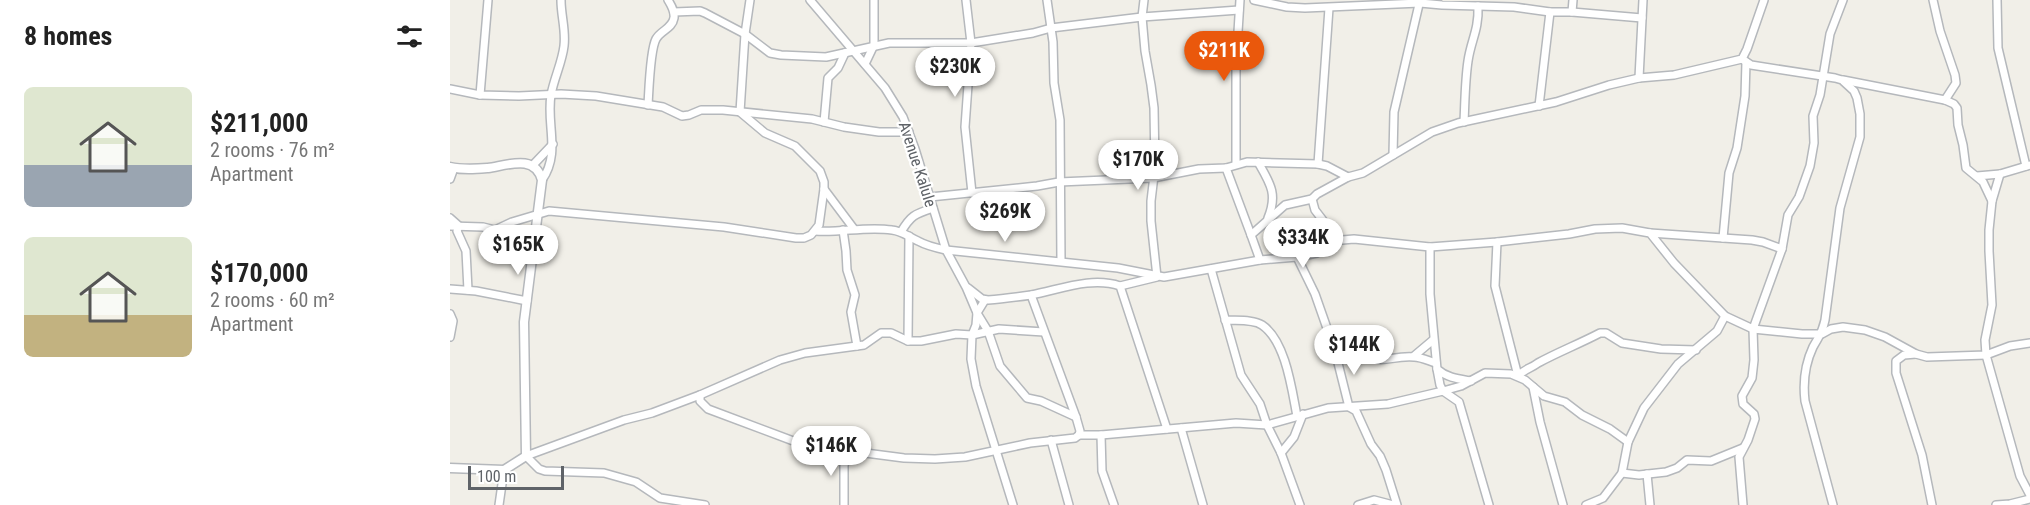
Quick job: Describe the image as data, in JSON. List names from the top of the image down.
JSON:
{
  "streets": {
    "street": ["Avenue Kalule"]
  },
  "scale_bar": "100 m",
  "page": {
    "heading": "8 homes",
    "price": [
      "$211K",
      "$230K",
      "$170K",
      "$269K",
      "$334K",
      "$165K",
      "$144K",
      "$146K"
    ],
    "list": [
      {
        "name": "$211,000",
        "note": "2 rooms · 76 m² · Apartment"
      },
      {
        "name": "$170,000",
        "note": "2 rooms · 60 m² · Apartment"
      }
    ],
    "scale": "100 m"
  }
}
